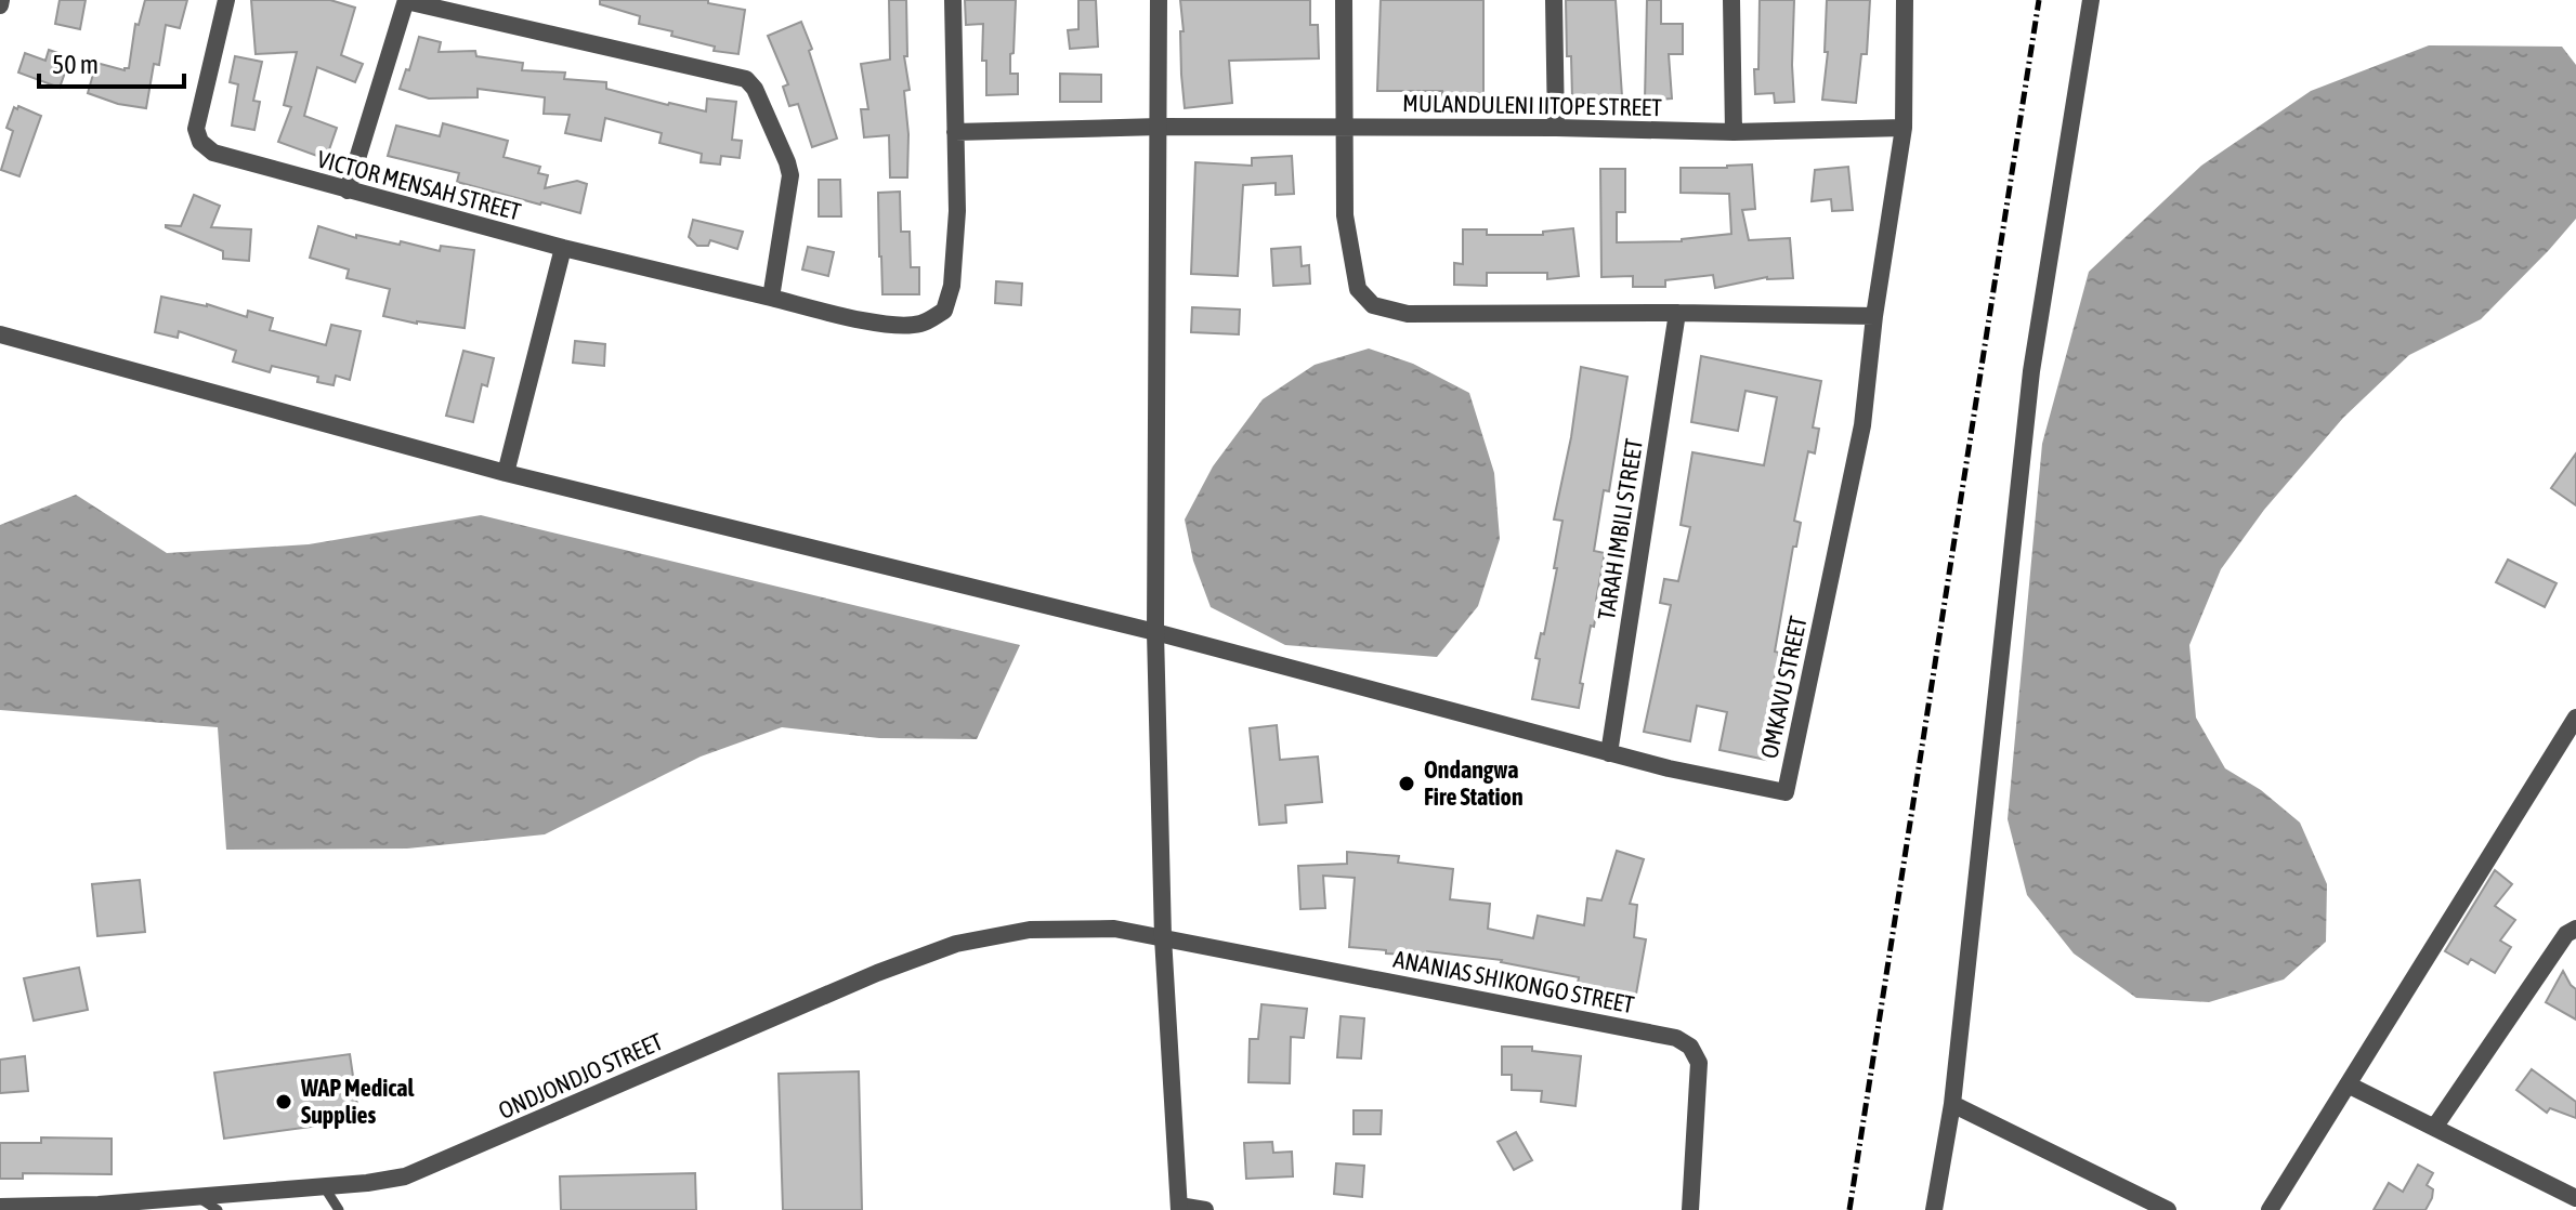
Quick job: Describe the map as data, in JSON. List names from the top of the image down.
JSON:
{
  "streets": {
    "street": [
      "MULANDULENI IITOPE STREET",
      "VICTOR MENSAH STREET",
      "TARAH IMBILI STREET",
      "OMKAVU STREET",
      "ANANIAS SHIKONGO STREET",
      "ONDJONDJO STREET"
    ]
  },
  "crossings": [
    ["MULANDULENI IITOPE STREET", "VICTOR MENSAH STREET"],
    ["MULANDULENI IITOPE STREET", "OMKAVU STREET"],
    ["TARAH IMBILI STREET", "OMKAVU STREET"],
    ["ANANIAS SHIKONGO STREET", "ONDJONDJO STREET"]
  ],
  "places": ["Ondangwa Fire Station", "WAP Medical Supplies"],
  "scale_bar": "50 m"
}
